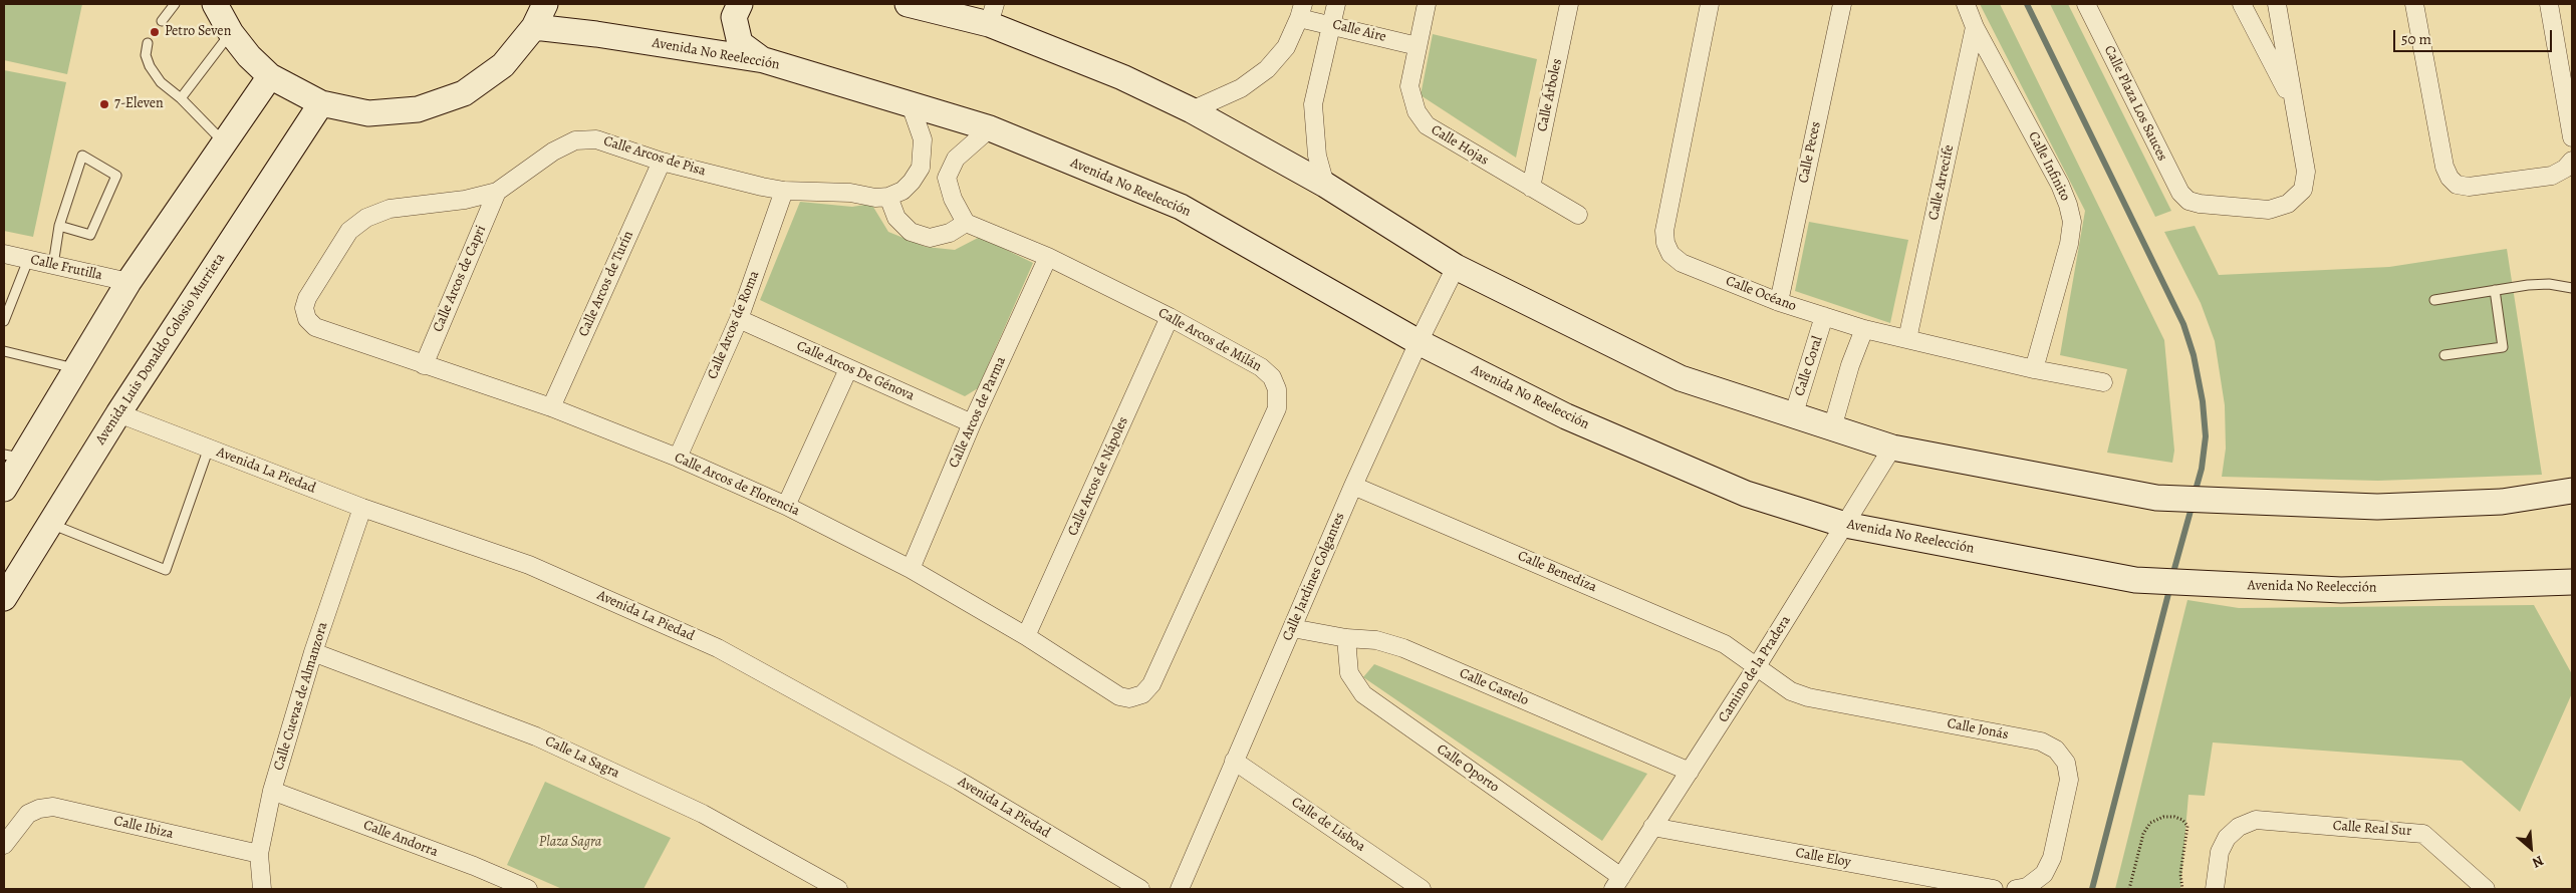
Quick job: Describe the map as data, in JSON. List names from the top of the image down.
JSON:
{
  "streets": {
    "main road": ["Avenida No Reelección", "Avenida Luis Donaldo Colosio Murrieta"],
    "street": [
      "Calle Aire",
      "Calle Árboles",
      "Calle Plaza Los Sauces",
      "Calle Hojas",
      "Calle Peces",
      "Calle Arcos de Pisa",
      "Calle Infinito",
      "Calle Arrecife",
      "Calle Frutilla",
      "Calle Arcos de Capri",
      "Calle Arcos de Turín",
      "Calle Océano",
      "Calle Arcos de Roma",
      "Calle Arcos de Milán",
      "Calle Coral",
      "Calle Arcos De Génova",
      "Calle Arcos de Parma",
      "Avenida La Piedad",
      "Calle Arcos de Nápoles",
      "Calle Arcos de Florencia",
      "Calle Benediza",
      "Calle Jardines Colgantes",
      "Camino de la Pradera",
      "Calle Castelo",
      "Calle Cuevas de Almanzora",
      "Calle Jonás",
      "Calle La Sagra",
      "Calle Oporto",
      "Calle de Lisboa",
      "Calle Ibiza",
      "Calle Real Sur",
      "Calle Andorra",
      "Calle Eloy"
    ]
  },
  "crossings": [
    ["Calle Aire", "Calle Hojas"],
    ["Avenida No Reelección", "Calle Jardines Colgantes"],
    ["Avenida No Reelección", "Camino de la Pradera"],
    ["Calle Árboles", "Calle Hojas"],
    ["Calle Peces", "Calle Océano"],
    ["Calle Arcos de Pisa", "Calle Arcos de Capri"],
    ["Calle Arcos de Pisa", "Calle Arcos de Turín"],
    ["Calle Arcos de Pisa", "Calle Arcos de Roma"],
    ["Calle Arcos de Pisa", "Calle Arcos de Florencia"],
    ["Calle Infinito", "Calle Arrecife"],
    ["Calle Infinito", "Calle Océano"],
    ["Calle Arrecife", "Calle Océano"],
    ["Calle Arcos de Capri", "Calle Arcos de Florencia"],
    ["Calle Arcos de Turín", "Calle Arcos de Florencia"],
    ["Calle Océano", "Calle Coral"],
    ["Calle Arcos de Roma", "Calle Arcos De Génova"],
    ["Calle Arcos de Roma", "Calle Arcos de Florencia"],
    ["Calle Arcos de Milán", "Calle Arcos de Parma"],
    ["Calle Arcos de Milán", "Calle Arcos de Nápoles"],
    ["Calle Arcos de Milán", "Calle Arcos de Florencia"],
    ["Avenida Luis Donaldo Colosio Murrieta", "Avenida La Piedad"],
    ["Calle Arcos De Génova", "Calle Arcos de Parma"],
    ["Calle Arcos de Parma", "Calle Arcos de Florencia"],
    ["Avenida La Piedad", "Calle Cuevas de Almanzora"],
    ["Calle Arcos de Nápoles", "Calle Arcos de Florencia"],
    ["Calle Benediza", "Calle Jardines Colgantes"],
    ["Calle Benediza", "Camino de la Pradera"],
    ["Calle Benediza", "Calle Jonás"],
    ["Calle Jardines Colgantes", "Calle Castelo"],
    ["Calle Jardines Colgantes", "Calle de Lisboa"],
    ["Camino de la Pradera", "Calle Castelo"],
    ["Camino de la Pradera", "Calle Jonás"],
    ["Camino de la Pradera", "Calle Oporto"],
    ["Camino de la Pradera", "Calle Eloy"],
    ["Calle Castelo", "Calle Oporto"],
    ["Calle Cuevas de Almanzora", "Calle La Sagra"],
    ["Calle Cuevas de Almanzora", "Calle Ibiza"],
    ["Calle Cuevas de Almanzora", "Calle Andorra"]
  ],
  "parks": ["Plaza Sagra"],
  "places": ["Petro Seven", "7-Eleven"],
  "scale_bar": "50 m",
  "north": "bottom right"
}
